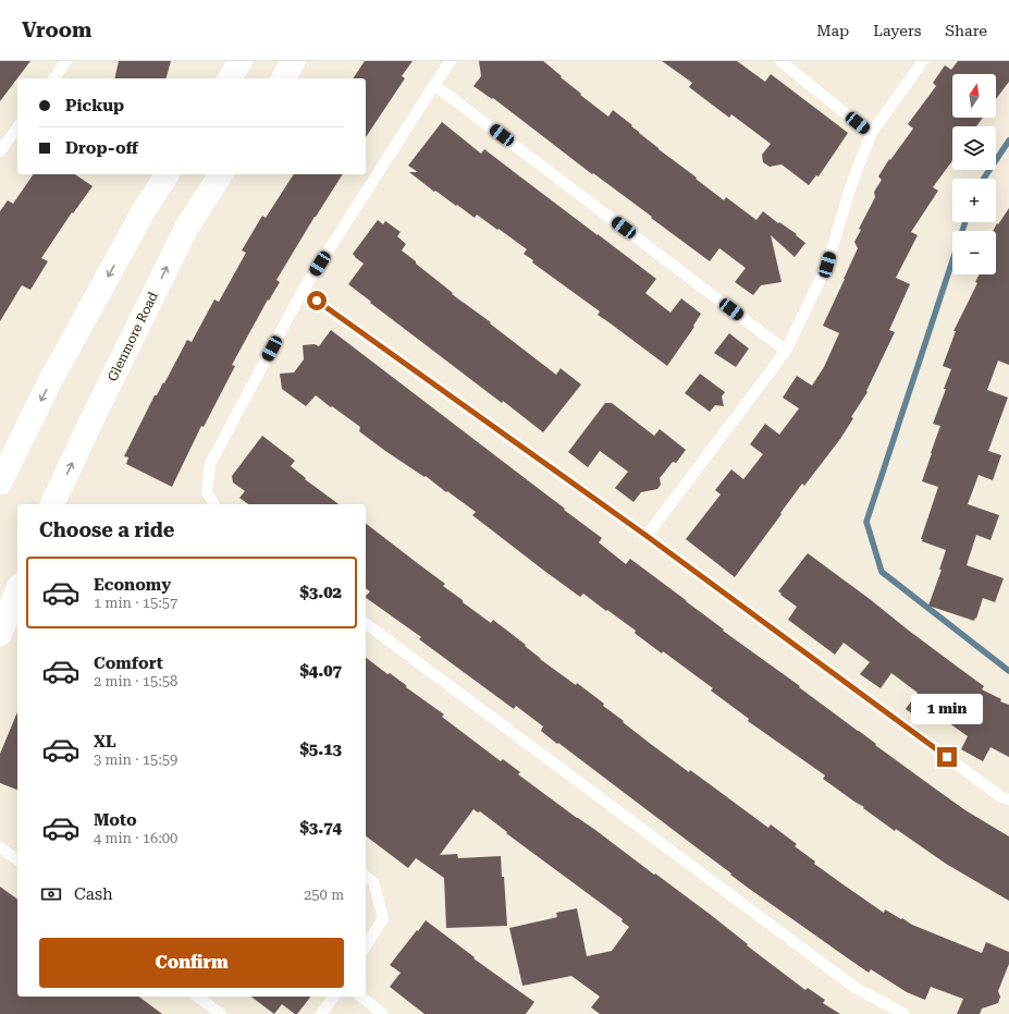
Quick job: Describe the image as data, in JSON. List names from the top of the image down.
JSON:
{
  "streets": {
    "main road": ["Glenmore Road"]
  },
  "north": "top",
  "page": {
    "header": "Vroom",
    "nav": ["Map", "Layers", "Share"],
    "map_buttons": ["+", "−"],
    "banner": ["Pickup", "Drop-off"],
    "heading": "Choose a ride",
    "list": [
      {
        "name": "Economy",
        "note": "1 min · 15:57",
        "value": "$3.02"
      },
      {
        "name": "Comfort",
        "note": "2 min · 15:58",
        "value": "$4.07"
      },
      {
        "name": "XL",
        "note": "3 min · 15:59",
        "value": "$5.13"
      },
      {
        "name": "Moto",
        "note": "4 min · 16:00",
        "value": "$3.74"
      }
    ],
    "bubble": "1 min",
    "pay": ["Cash", "250 m"],
    "buttons": "Confirm"
  }
}
